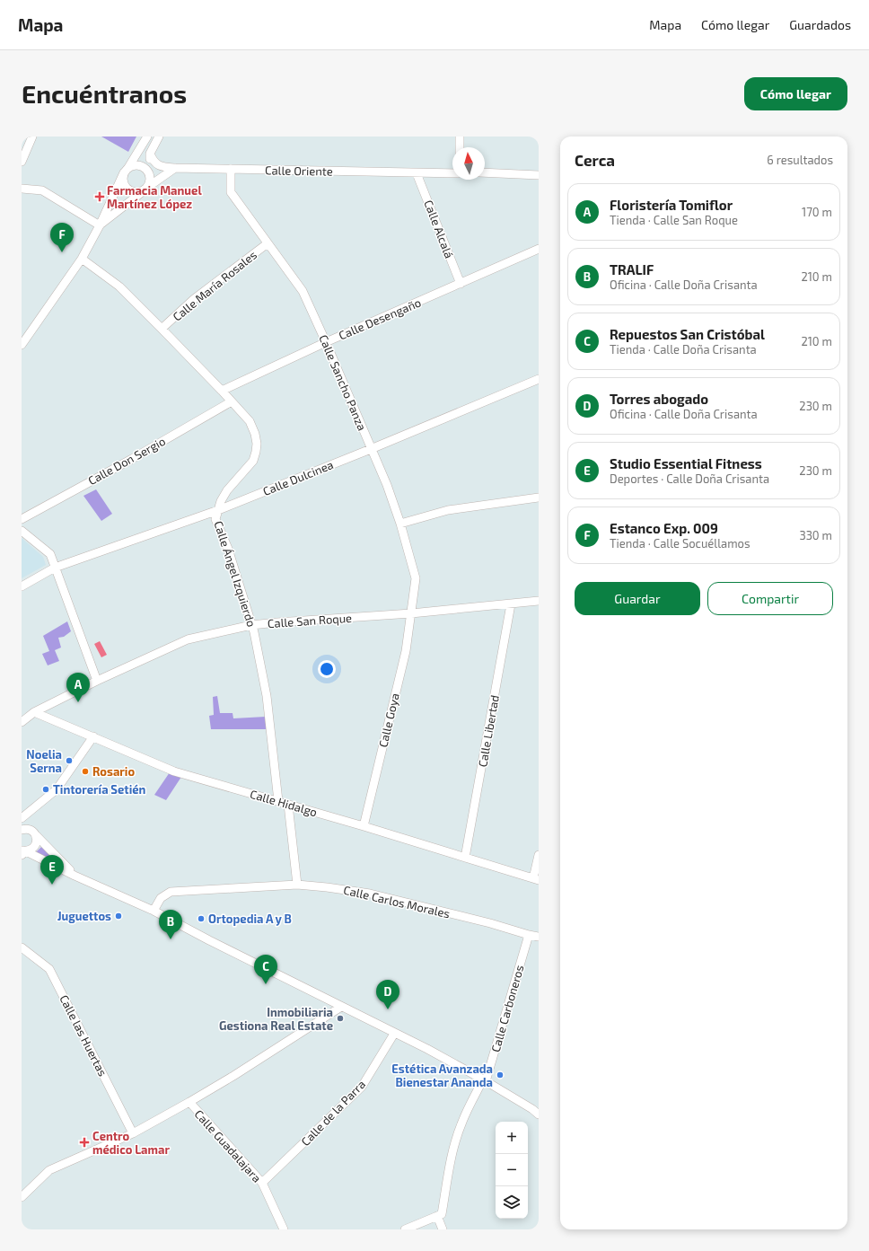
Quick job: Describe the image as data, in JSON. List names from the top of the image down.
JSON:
{
  "streets": {
    "street": [
      "Calle Oriente",
      "Calle Alcalá",
      "Calle María Rosales",
      "Calle Desengaño",
      "Calle Sancho Panza",
      "Calle Don Sergio",
      "Calle Dulcinea",
      "Calle Ángel Izquierdo",
      "Calle San Roque",
      "Calle Goya",
      "Calle Libertad",
      "Calle Hidalgo",
      "Calle Carlos Morales",
      "Calle Carboneros",
      "Calle las Huertas",
      "Calle de la Parra",
      "Calle Guadalajara"
    ]
  },
  "crossings": [
    ["Calle Oriente", "Calle Alcalá"],
    ["Calle Oriente", "Calle Sancho Panza"],
    ["Calle Alcalá", "Calle Desengaño"],
    ["Calle María Rosales", "Calle Sancho Panza"],
    ["Calle María Rosales", "Calle Ángel Izquierdo"],
    ["Calle Desengaño", "Calle Sancho Panza"],
    ["Calle Desengaño", "Calle Ángel Izquierdo"],
    ["Calle Sancho Panza", "Calle Dulcinea"],
    ["Calle Sancho Panza", "Calle San Roque"],
    ["Calle Sancho Panza", "Calle Goya"],
    ["Calle Don Sergio", "Calle Ángel Izquierdo"],
    ["Calle Dulcinea", "Calle Ángel Izquierdo"],
    ["Calle Ángel Izquierdo", "Calle San Roque"],
    ["Calle Ángel Izquierdo", "Calle Hidalgo"],
    ["Calle San Roque", "Calle Goya"],
    ["Calle San Roque", "Calle Libertad"],
    ["Calle San Roque", "Calle Hidalgo"],
    ["Calle Goya", "Calle Hidalgo"],
    ["Calle Libertad", "Calle Hidalgo"],
    ["Calle Carlos Morales", "Calle Carboneros"],
    ["Calle de la Parra", "Calle Guadalajara"]
  ],
  "places": {
    "health": ["Farmacia Manuel Martínez López", "Centro médico Lamar"],
    "other": [
      "Noelia Serna",
      "Rosario",
      "Tintorería Setién",
      "Juguettos",
      "Ortopedia A y B",
      "Inmobiliaria Gestiona Real Estate",
      "Estética Avanzada Bienestar Ananda"
    ]
  },
  "north": "top",
  "page": {
    "header": "Mapa",
    "nav": ["Mapa", "Cómo llegar", "Guardados"],
    "buttons": [
      "Cómo llegar",
      ["Guardar", "Compartir"]
    ],
    "title": "Encuéntranos",
    "heading": ["Cerca", "6 resultados"],
    "list": [
      {
        "mark": "A",
        "name": "Floristería Tomiflor",
        "note": "Tienda · Calle San Roque",
        "value": "170 m"
      },
      {
        "mark": "B",
        "name": "TRALIF",
        "note": "Oficina · Calle Doña Crisanta",
        "value": "210 m"
      },
      {
        "mark": "C",
        "name": "Repuestos San Cristóbal",
        "note": "Tienda · Calle Doña Crisanta",
        "value": "210 m"
      },
      {
        "mark": "D",
        "name": "Torres abogado",
        "note": "Oficina · Calle Doña Crisanta",
        "value": "230 m"
      },
      {
        "mark": "E",
        "name": "Studio Essential Fitness",
        "note": "Deportes · Calle Doña Crisanta",
        "value": "230 m"
      },
      {
        "mark": "F",
        "name": "Estanco Exp. 009",
        "note": "Tienda · Calle Socuéllamos",
        "value": "330 m"
      }
    ],
    "pins": [
      "F",
      "A",
      "E",
      "B",
      "C",
      "D"
    ],
    "map_buttons": ["+", "−"]
  }
}
